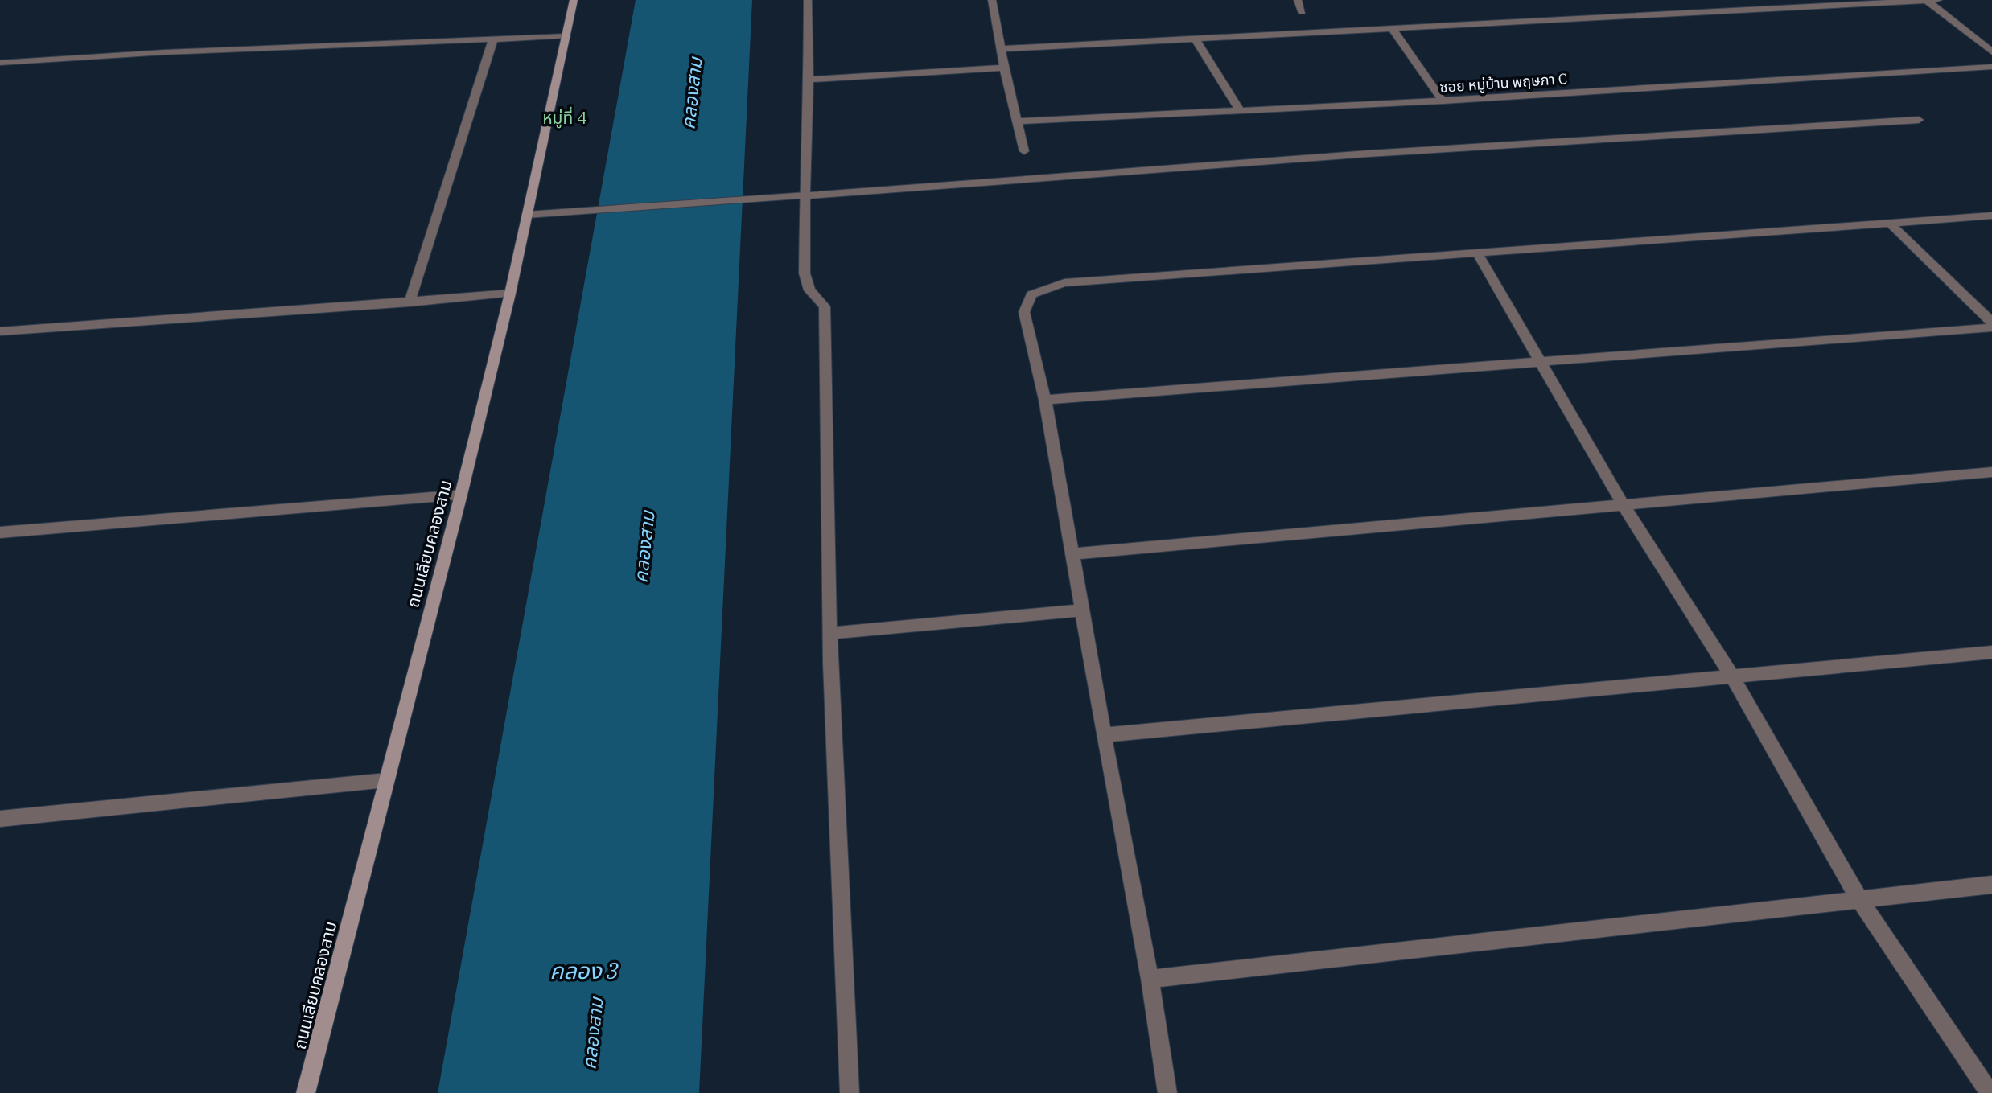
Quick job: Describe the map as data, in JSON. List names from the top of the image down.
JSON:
{
  "streets": {
    "main road": ["ถนนเลียบคลองสาม"],
    "street": ["ซอย หมู่บ้าน พฤษภา C"]
  },
  "districts": ["หมู่ที่ 4"],
  "water": ["คลองสาม", "คลอง 3"]
}
